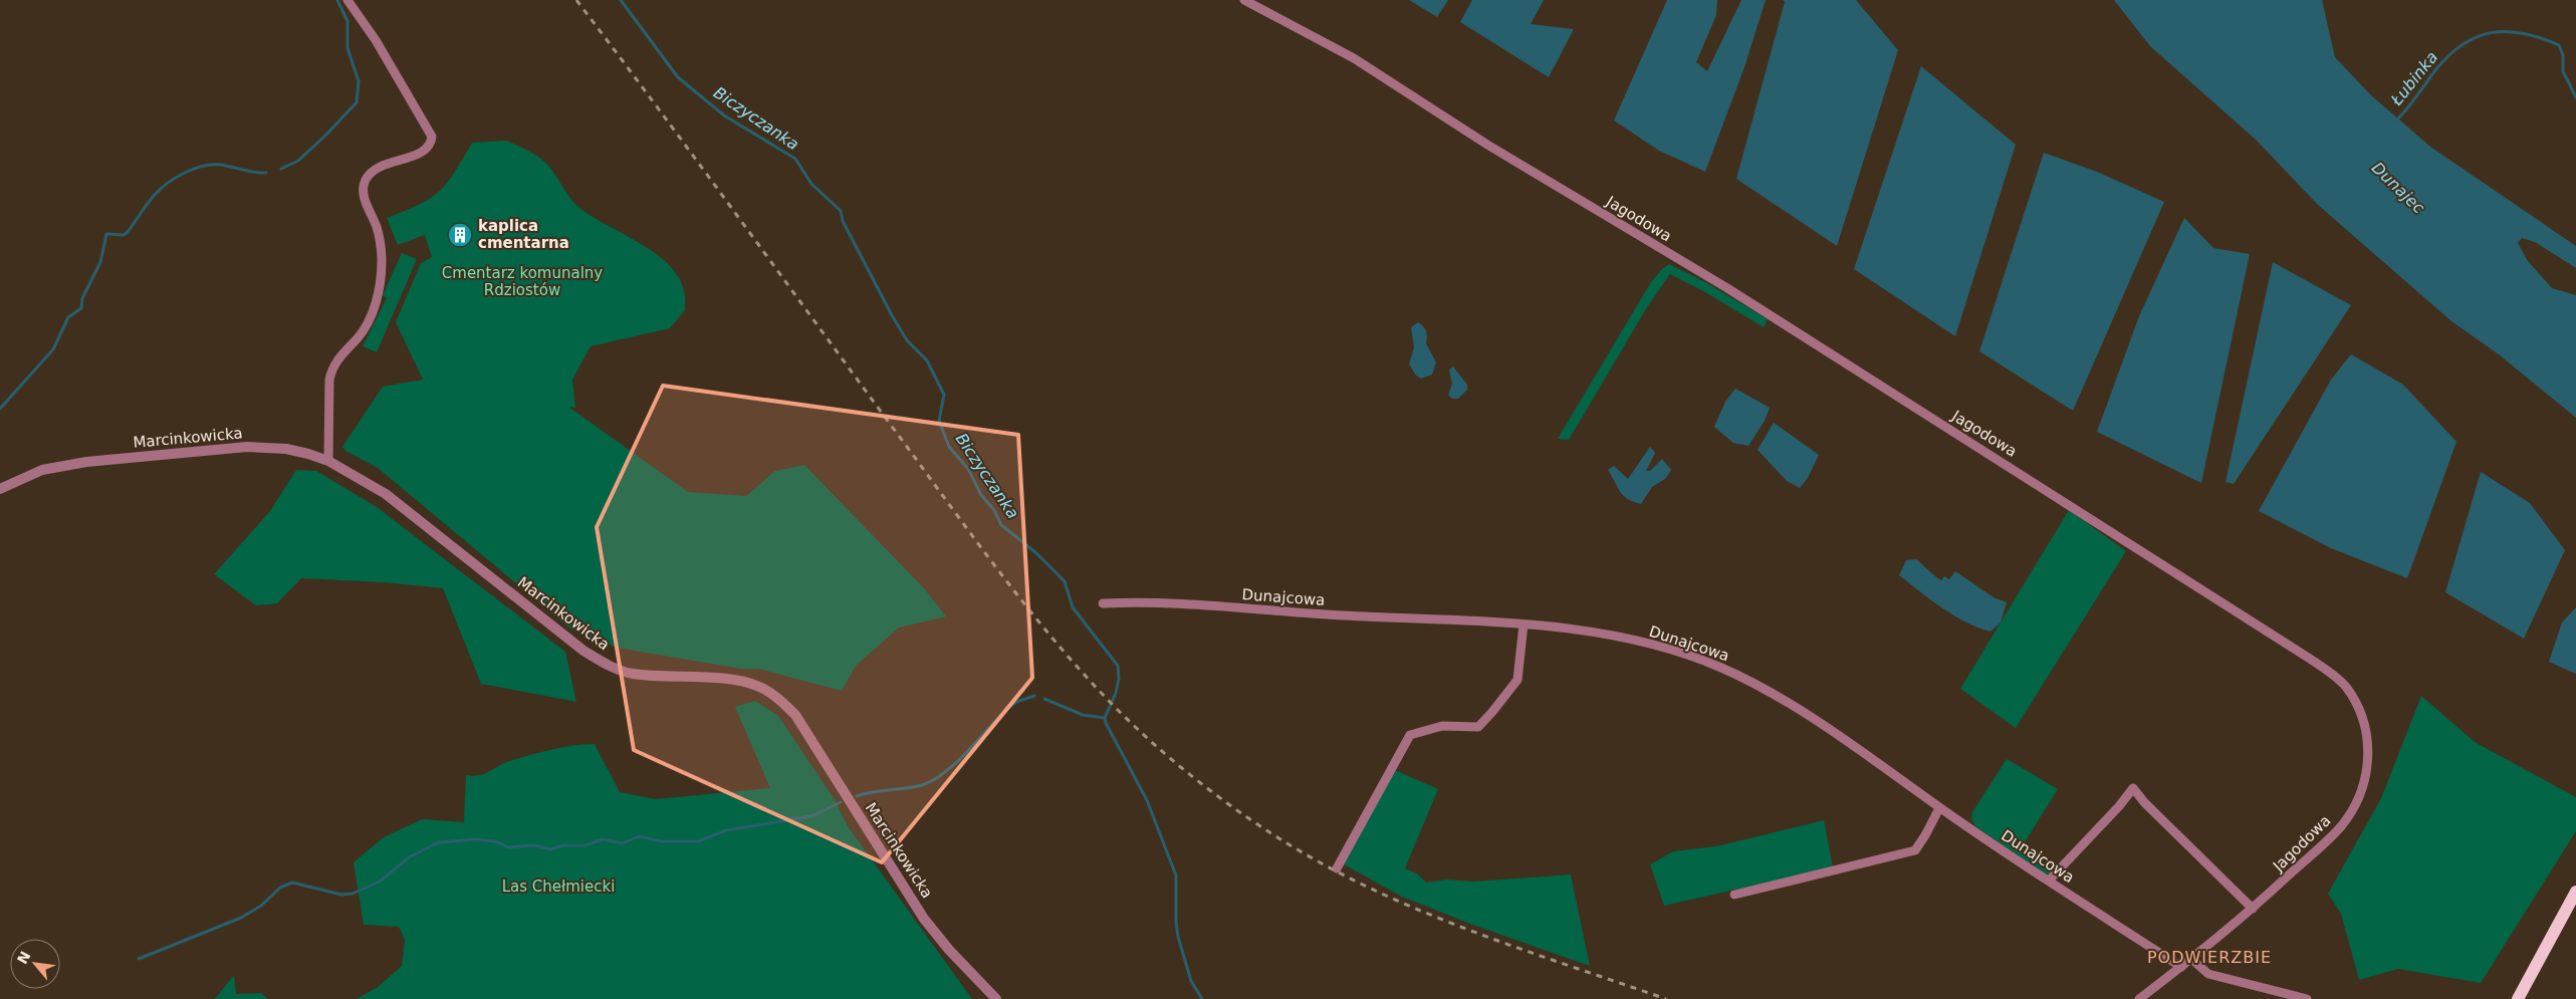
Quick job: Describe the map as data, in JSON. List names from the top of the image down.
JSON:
{
  "streets": {
    "street": ["Jagodowa", "Marcinkowicka", "Dunajcowa"]
  },
  "crossings": [
    ["Jagodowa", "Dunajcowa"]
  ],
  "districts": ["PODWIERZBIE"],
  "water": ["Łubinka", "Biczyczanka", "Dunajec"],
  "parks": ["Cmentarz komunalny Rdziostów", "Las Chełmiecki"],
  "places": {
    "building": ["kaplica cmentarna"]
  },
  "north": "top left"
}
